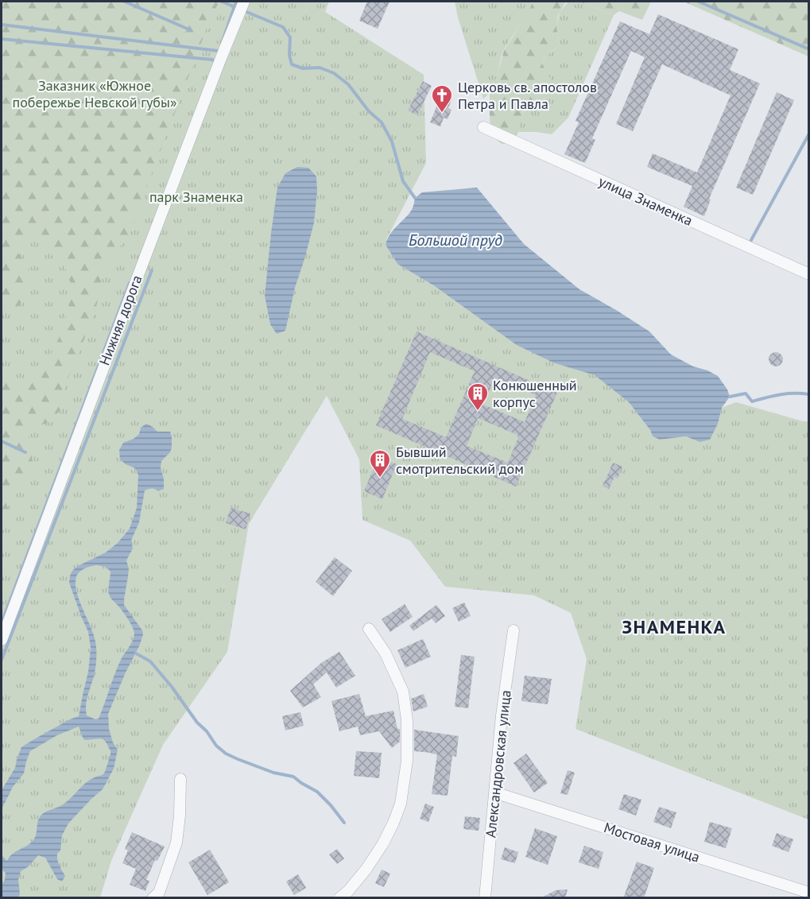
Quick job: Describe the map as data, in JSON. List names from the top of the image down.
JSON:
{
  "streets": {
    "street": [
      "улица Знаменка",
      "Нижняя дорога",
      "Александровская улица",
      "Мостовая улица"
    ]
  },
  "crossings": [
    ["Александровская улица", "Мостовая улица"]
  ],
  "districts": ["ЗНАМЕНКА"],
  "water": ["Большой пруд"],
  "parks": ["Заказник «Южное побережье Невской губы»", "парк Знаменка"],
  "places": {
    "church": ["Церковь св. апостолов Петра и Павла"],
    "building": ["Конюшенный корпус", "Бывший смотрительский дом"]
  }
}
